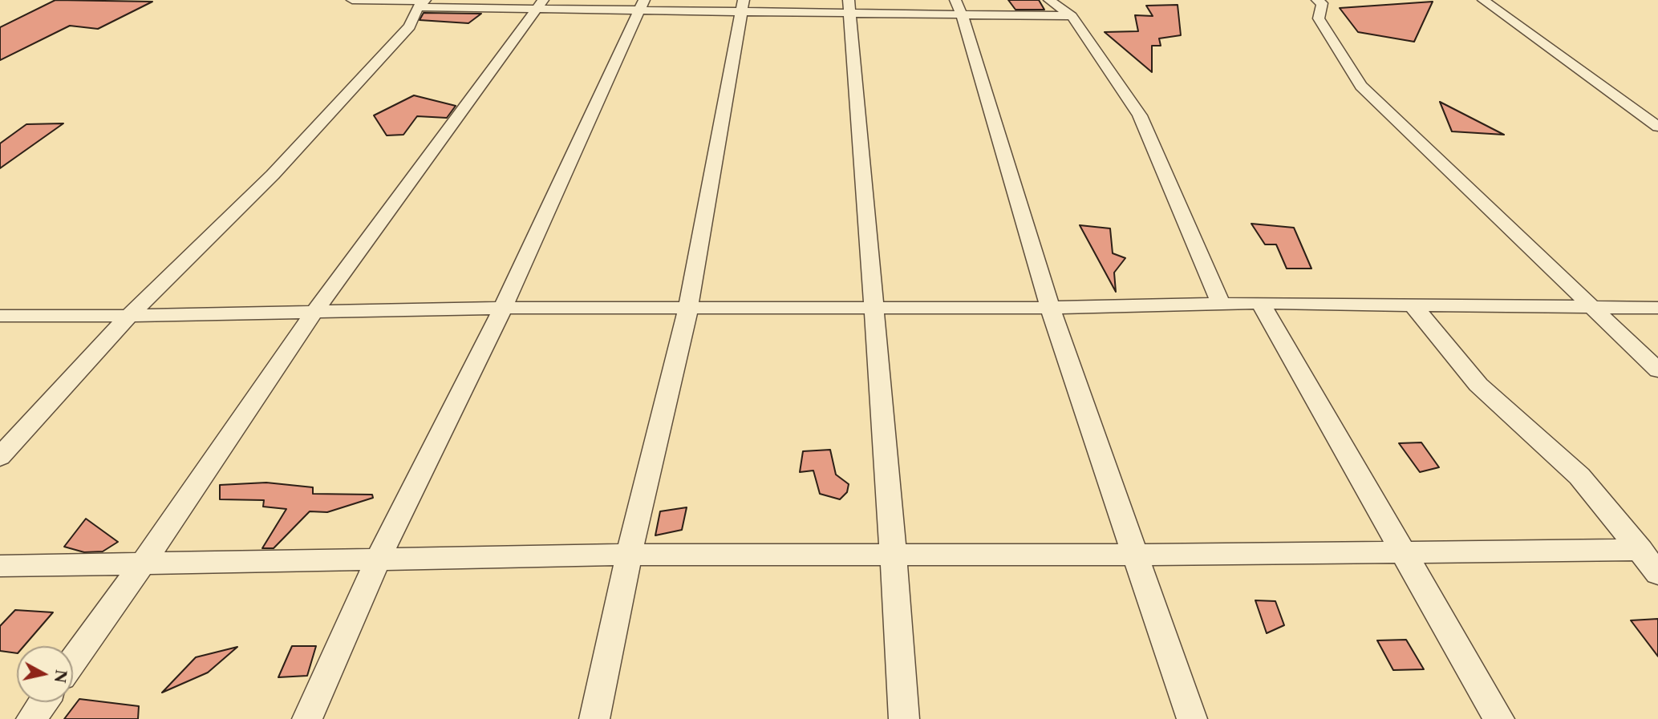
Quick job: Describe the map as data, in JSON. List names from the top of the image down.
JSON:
{
  "north": "right"
}
